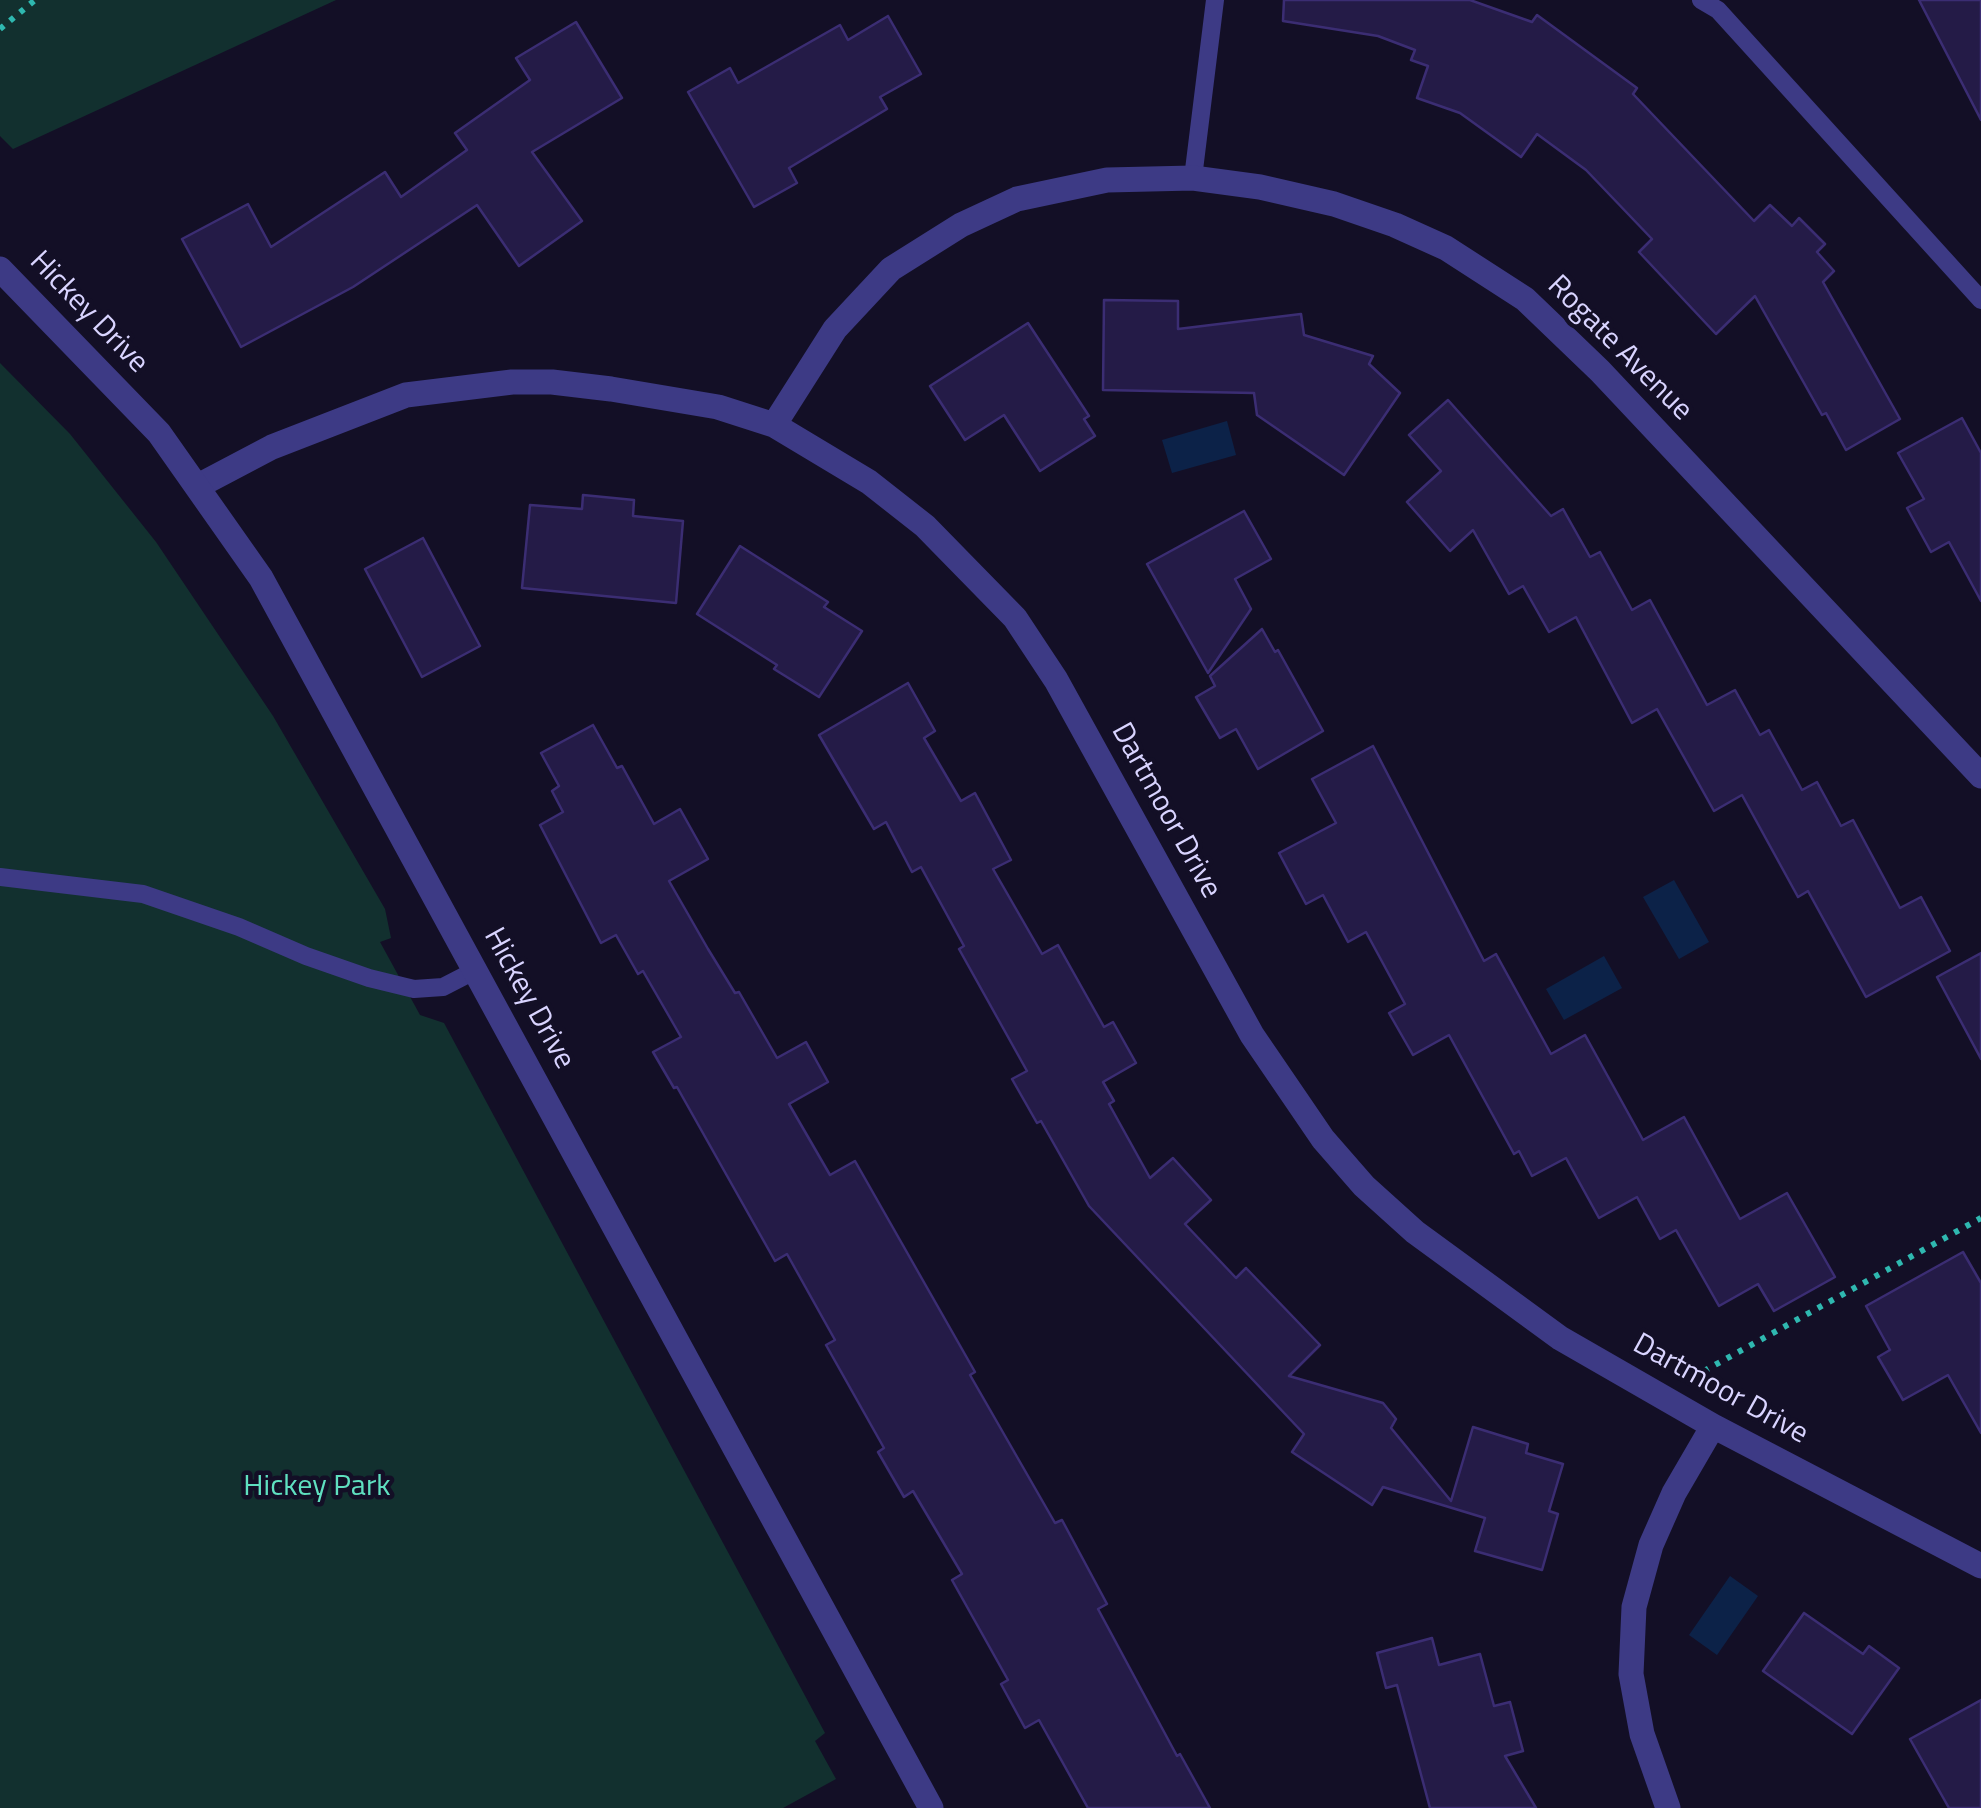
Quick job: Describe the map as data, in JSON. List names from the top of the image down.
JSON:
{
  "streets": {
    "street": ["Hickey Drive", "Rogate Avenue", "Dartmoor Drive"]
  },
  "crossings": [
    ["Hickey Drive", "Dartmoor Drive"],
    ["Rogate Avenue", "Dartmoor Drive"]
  ],
  "parks": ["Hickey Park"]
}
